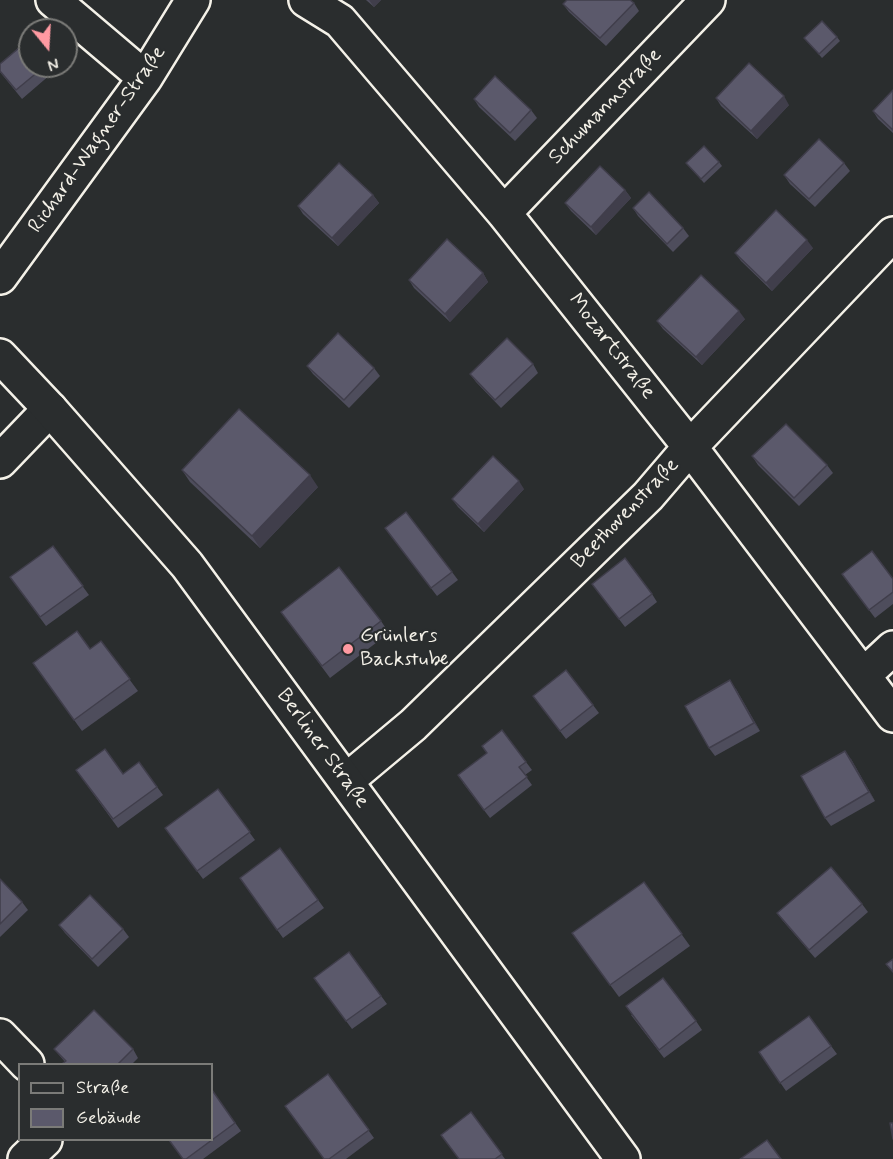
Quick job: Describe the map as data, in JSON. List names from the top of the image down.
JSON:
{
  "streets": {
    "street": [
      "Schumannstraße",
      "Richard-Wagner-Straße",
      "Mozartstraße",
      "Beethovenstraße",
      "Berliner Straße"
    ]
  },
  "crossings": [
    ["Schumannstraße", "Mozartstraße"],
    ["Mozartstraße", "Beethovenstraße"],
    ["Beethovenstraße", "Berliner Straße"]
  ],
  "places": ["Grünlers Backstube"],
  "legend": ["Straße", "Gebäude"],
  "north": "bottom"
}
